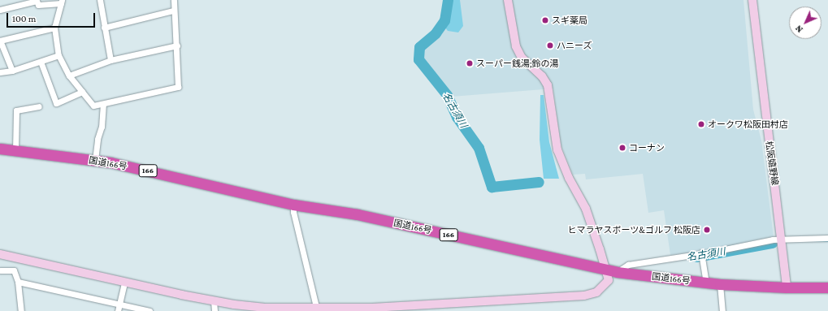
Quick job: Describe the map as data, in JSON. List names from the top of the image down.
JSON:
{
  "streets": {
    "highway": ["国道166号", "166"],
    "street": ["松阪嬉野線"]
  },
  "crossings": [
    ["国道166号", "松阪嬉野線"]
  ],
  "water": ["名古須川"],
  "places": [
    "スギ薬局",
    "ハニーズ",
    "スーパー銭湯;鈴の湯",
    "オークワ松阪田村店",
    "コーナン",
    "ヒマラヤスポーツ&ゴルフ 松阪店"
  ],
  "scale_bar": "100 m",
  "north": "bottom left"
}
